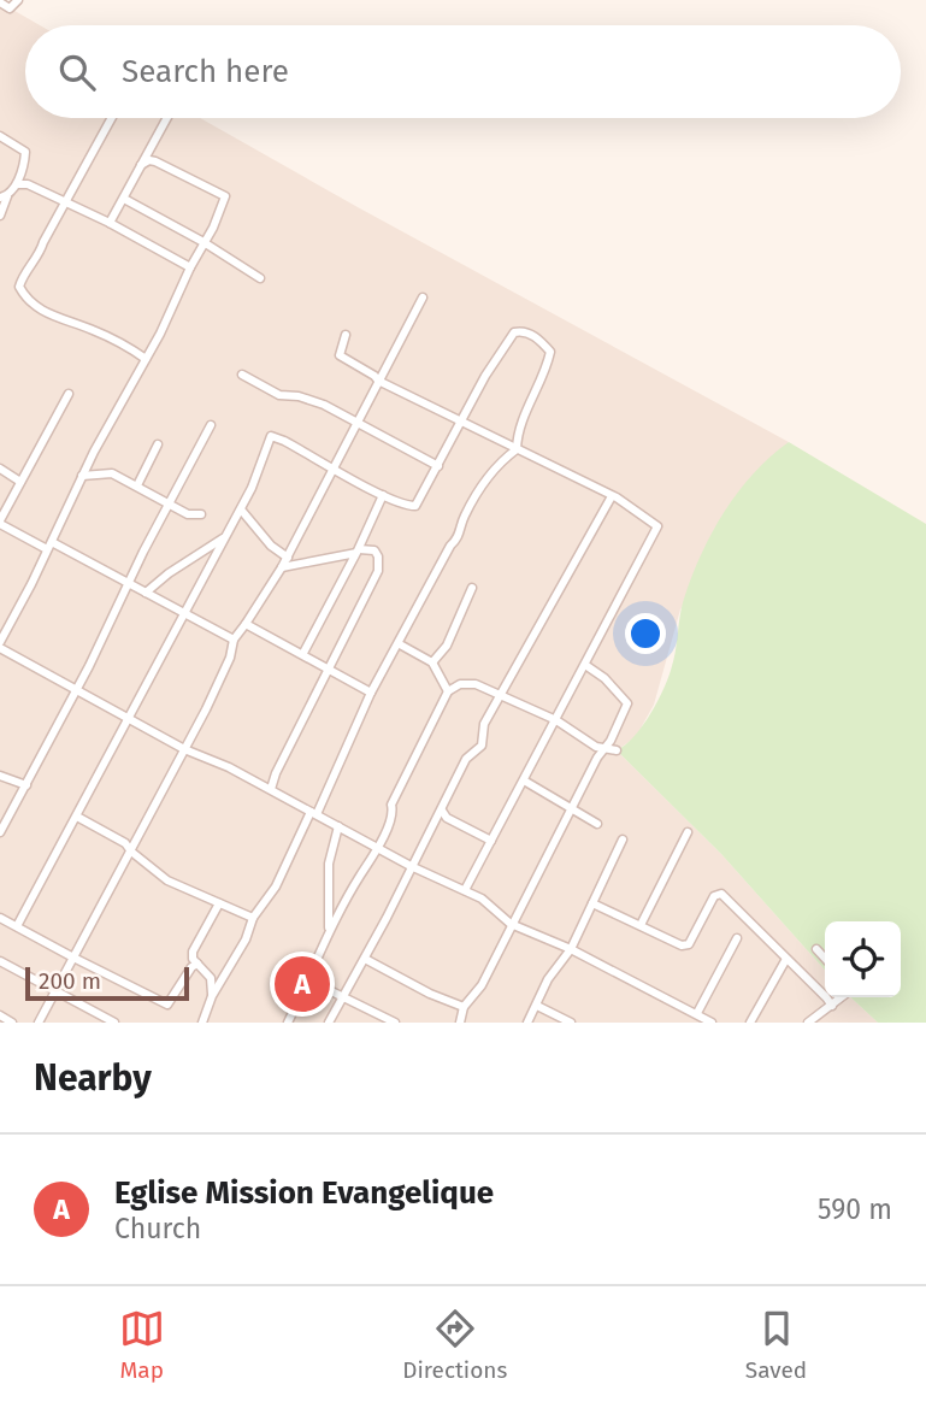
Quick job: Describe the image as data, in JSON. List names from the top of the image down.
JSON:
{
  "scale_bar": "200 m",
  "page": {
    "search": "Search here",
    "pins": "A",
    "scale": "200 m",
    "heading": "Nearby",
    "list": [
      {
        "mark": "A",
        "name": "Eglise Mission Evangelique",
        "note": "Church",
        "value": "590 m"
      }
    ],
    "nav": ["Map", "Directions", "Saved"]
  }
}
